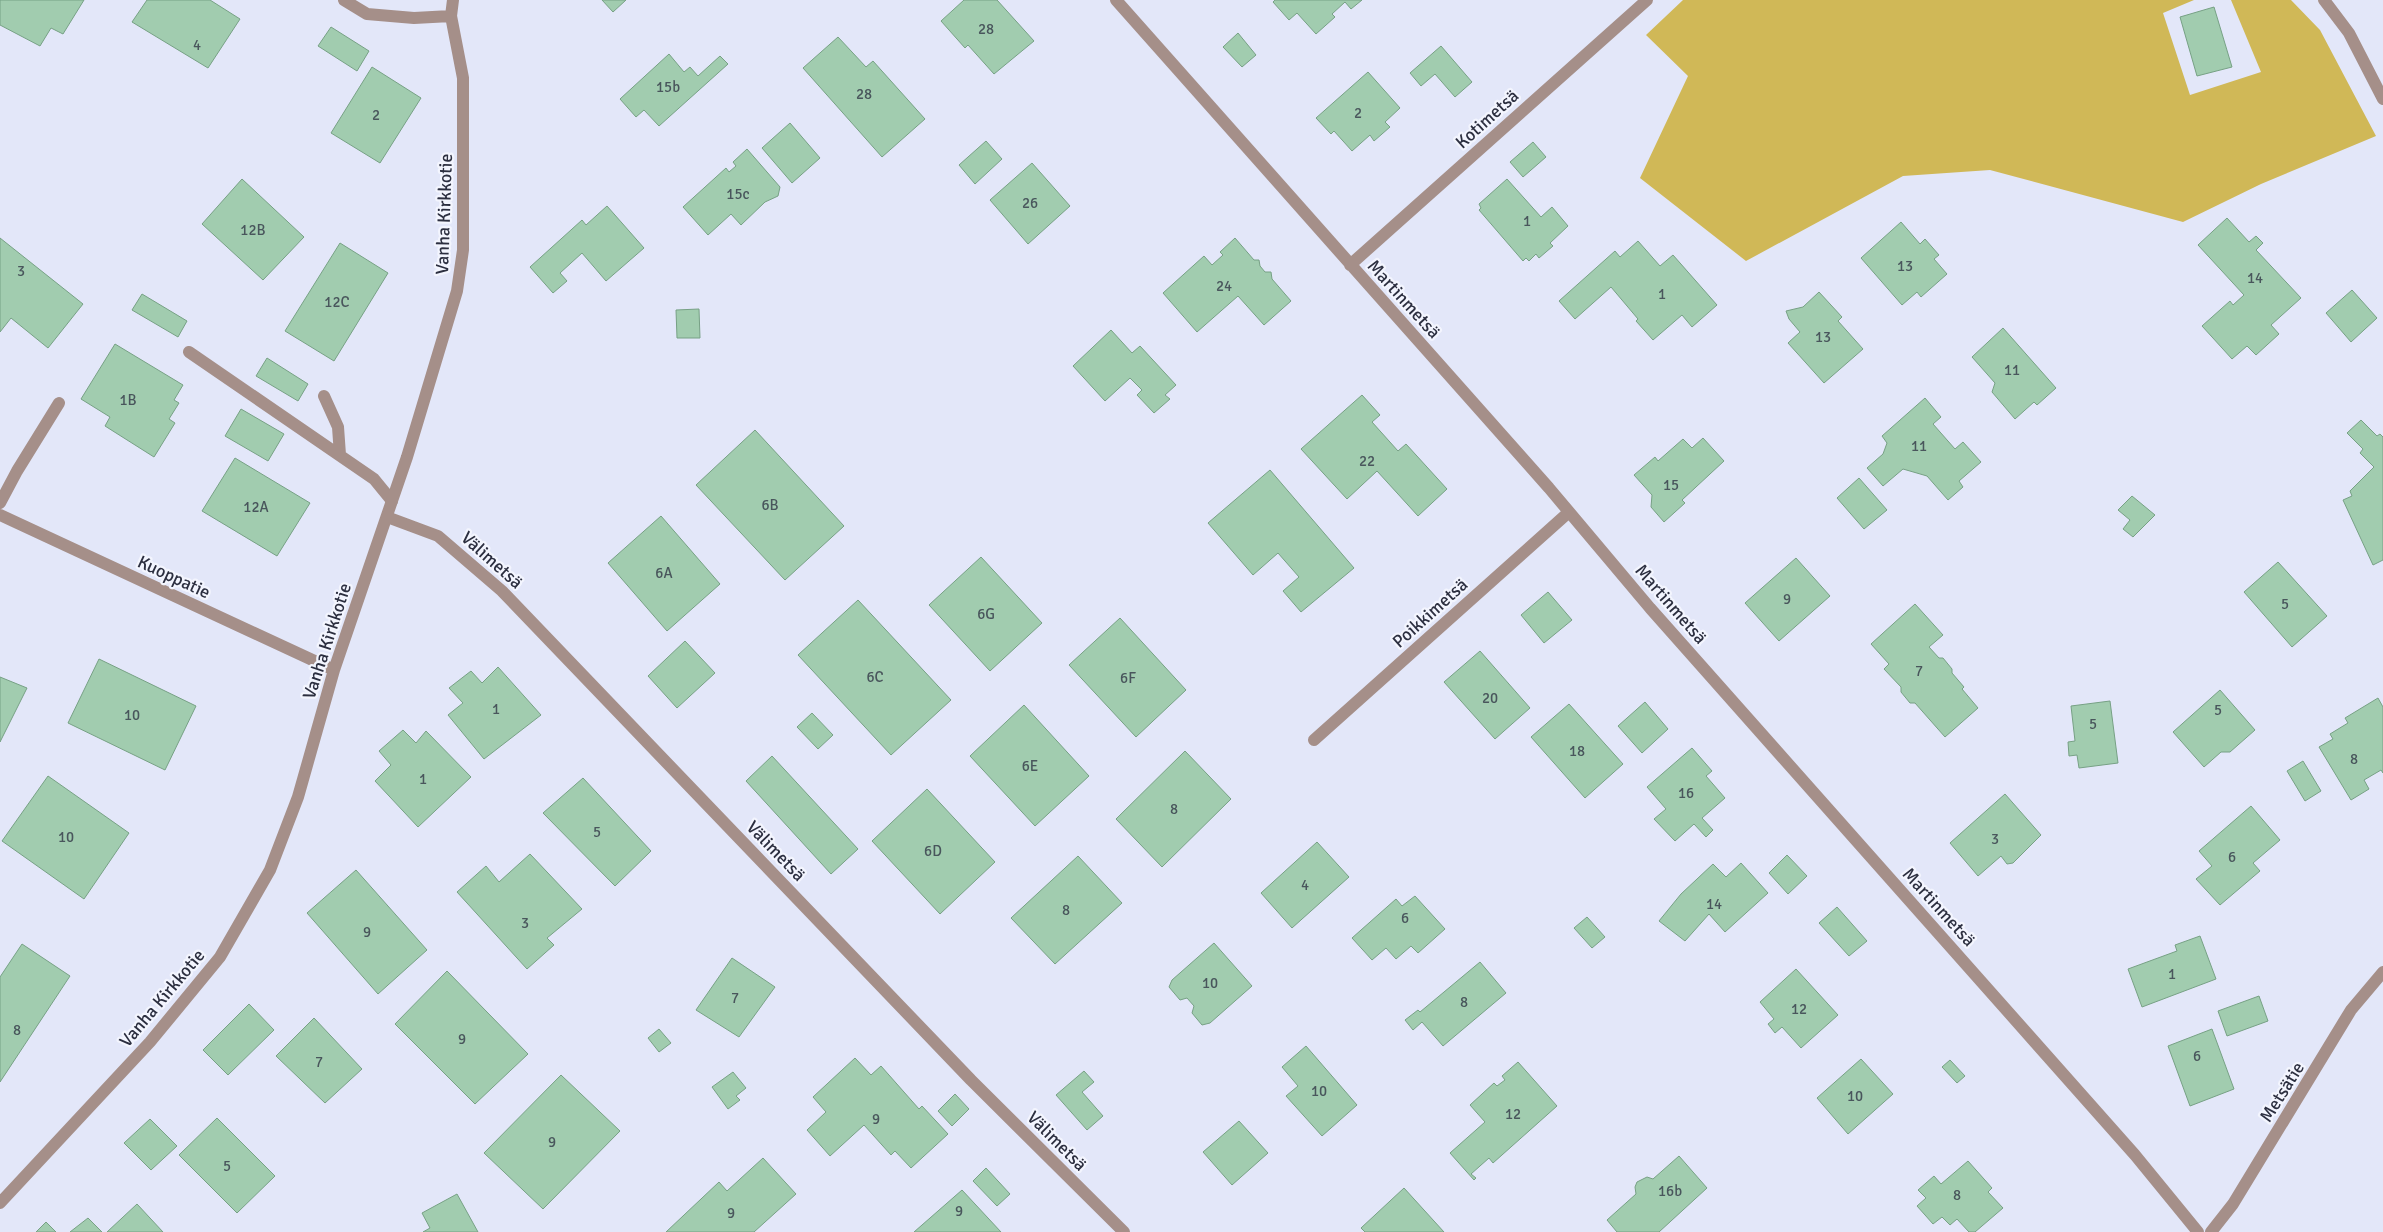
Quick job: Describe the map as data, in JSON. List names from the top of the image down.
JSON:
{
  "streets": {
    "street": [
      "Kotimetsä",
      "Vanha Kirkkotie",
      "Martinmetsä",
      "Välimetsä",
      "Kuoppatie",
      "Poikkimetsä",
      "Metsätie"
    ]
  },
  "crossings": [
    ["Kotimetsä", "Martinmetsä"],
    ["Vanha Kirkkotie", "Välimetsä"],
    ["Vanha Kirkkotie", "Kuoppatie"],
    ["Martinmetsä", "Poikkimetsä"]
  ],
  "house_numbers": [
    "28",
    "4",
    "15b",
    "28",
    "2",
    "2",
    "15c",
    "26",
    "1",
    "12B",
    "13",
    "3",
    "14",
    "24",
    "1",
    "12C",
    "13",
    "11",
    "1B",
    "11",
    "22",
    "15",
    "6B",
    "12A",
    "6A",
    "9",
    "5",
    "6G",
    "7",
    "6C",
    "6F",
    "20",
    "1",
    "5",
    "10",
    "5",
    "18",
    "8",
    "6E",
    "1",
    "16",
    "8",
    "5",
    "10",
    "3",
    "6D",
    "6",
    "4",
    "14",
    "8",
    "6",
    "3",
    "9",
    "1",
    "10",
    "7",
    "8",
    "12",
    "8",
    "9",
    "6",
    "7",
    "10",
    "10",
    "12",
    "9",
    "9",
    "5",
    "16b",
    "8",
    "9",
    "9"
  ]
}
